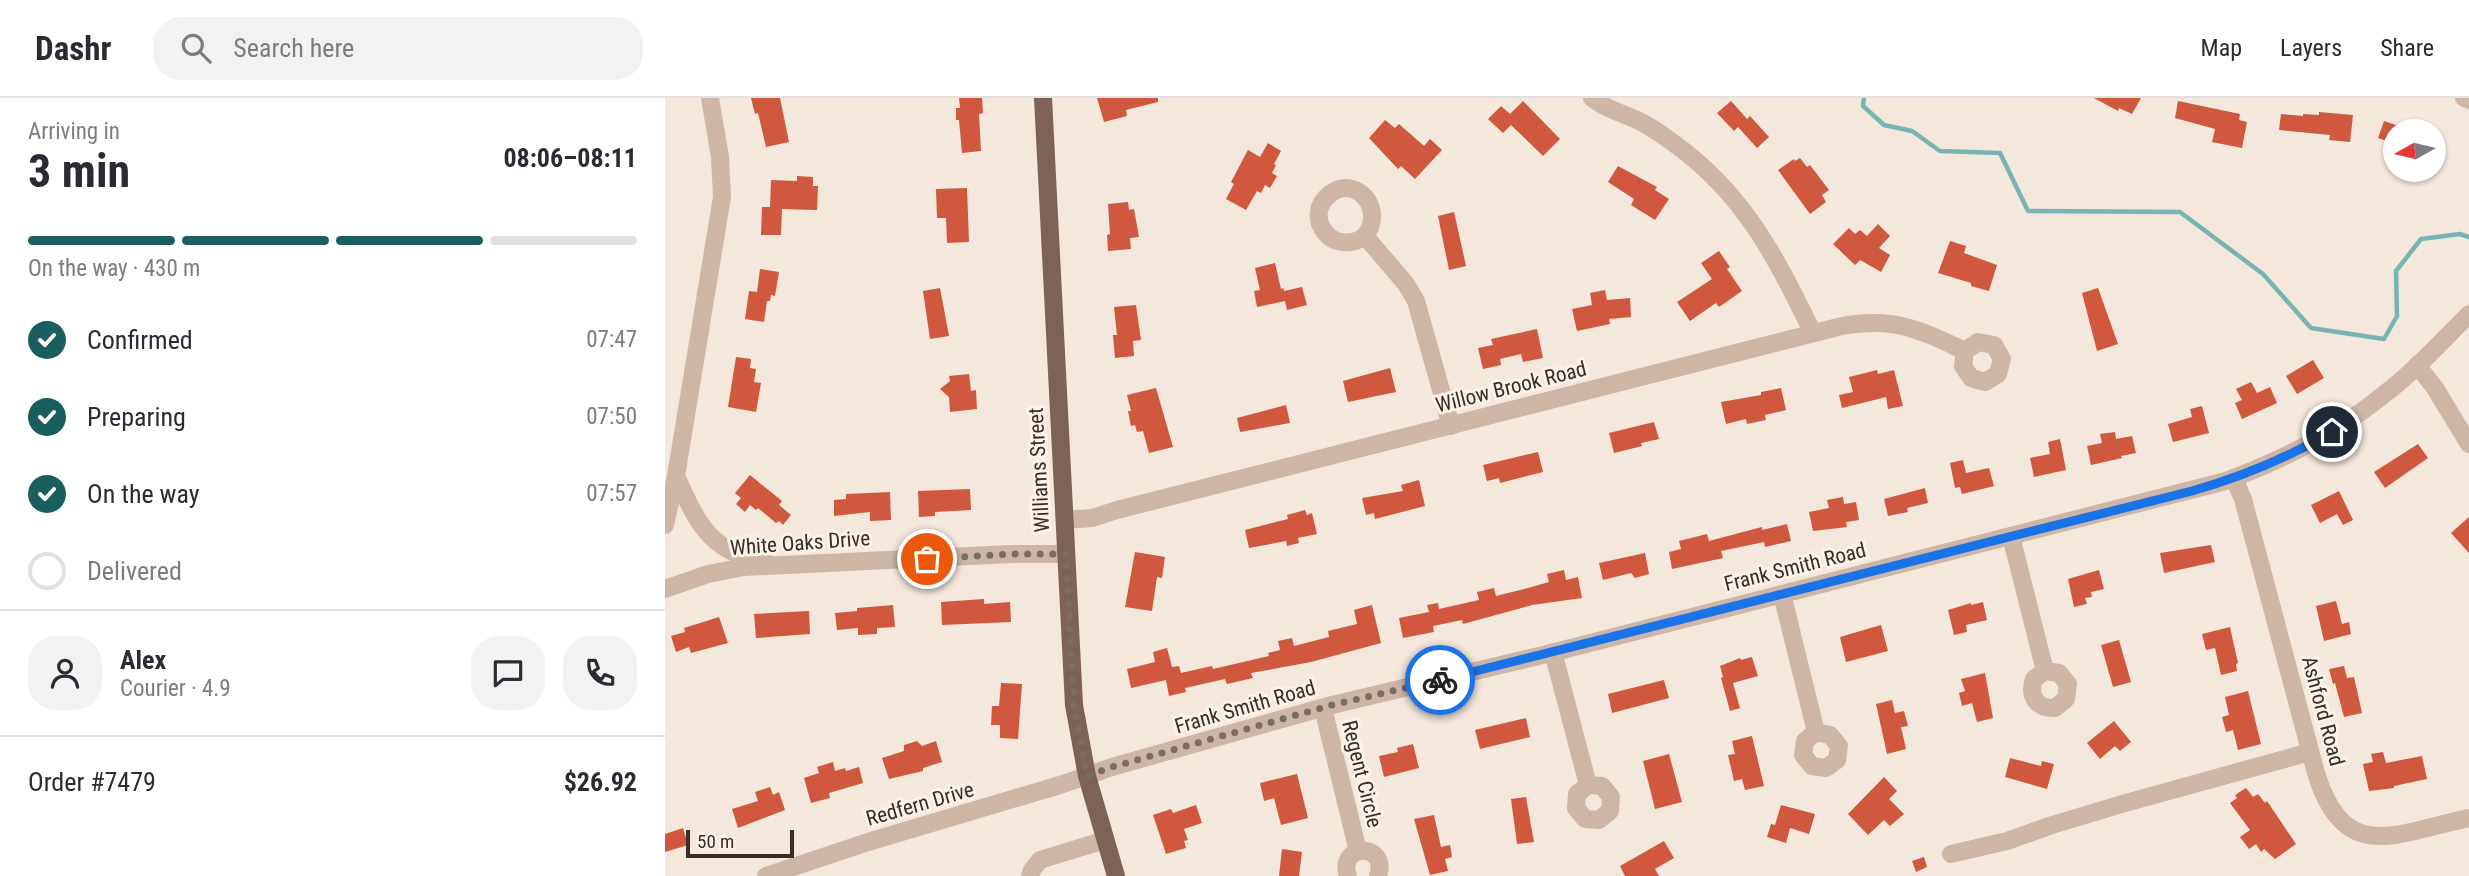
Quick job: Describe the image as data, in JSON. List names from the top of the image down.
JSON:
{
  "streets": {
    "main road": ["Williams Street"],
    "street": [
      "Willow Brook Road",
      "White Oaks Drive",
      "Frank Smith Road",
      "Ashford Road",
      "Regent Circle",
      "Redfern Drive"
    ]
  },
  "crossings": [
    ["Willow Brook Road", "Williams Street"],
    ["Williams Street", "White Oaks Drive"],
    ["Williams Street", "Frank Smith Road"],
    ["Williams Street", "Redfern Drive"],
    ["Frank Smith Road", "Ashford Road"],
    ["Frank Smith Road", "Regent Circle"],
    ["Frank Smith Road", "Redfern Drive"]
  ],
  "scale_bar": "50 m",
  "north": "left",
  "page": {
    "header": "Dashr",
    "search": "Search here",
    "nav": ["Map", "Layers", "Share"],
    "heading": ["3 min", "Arriving in", "08:06–08:11"],
    "panel": [
      "Alex",
      "Courier · 4.9",
      "Order #7479",
      "$26.92"
    ],
    "bar": "On the way · 430 m",
    "list": [
      ["Confirmed", "07:47"],
      ["Preparing", "07:50"],
      ["On the way", "07:57"],
      "Delivered"
    ],
    "scale": "50 m"
  }
}
